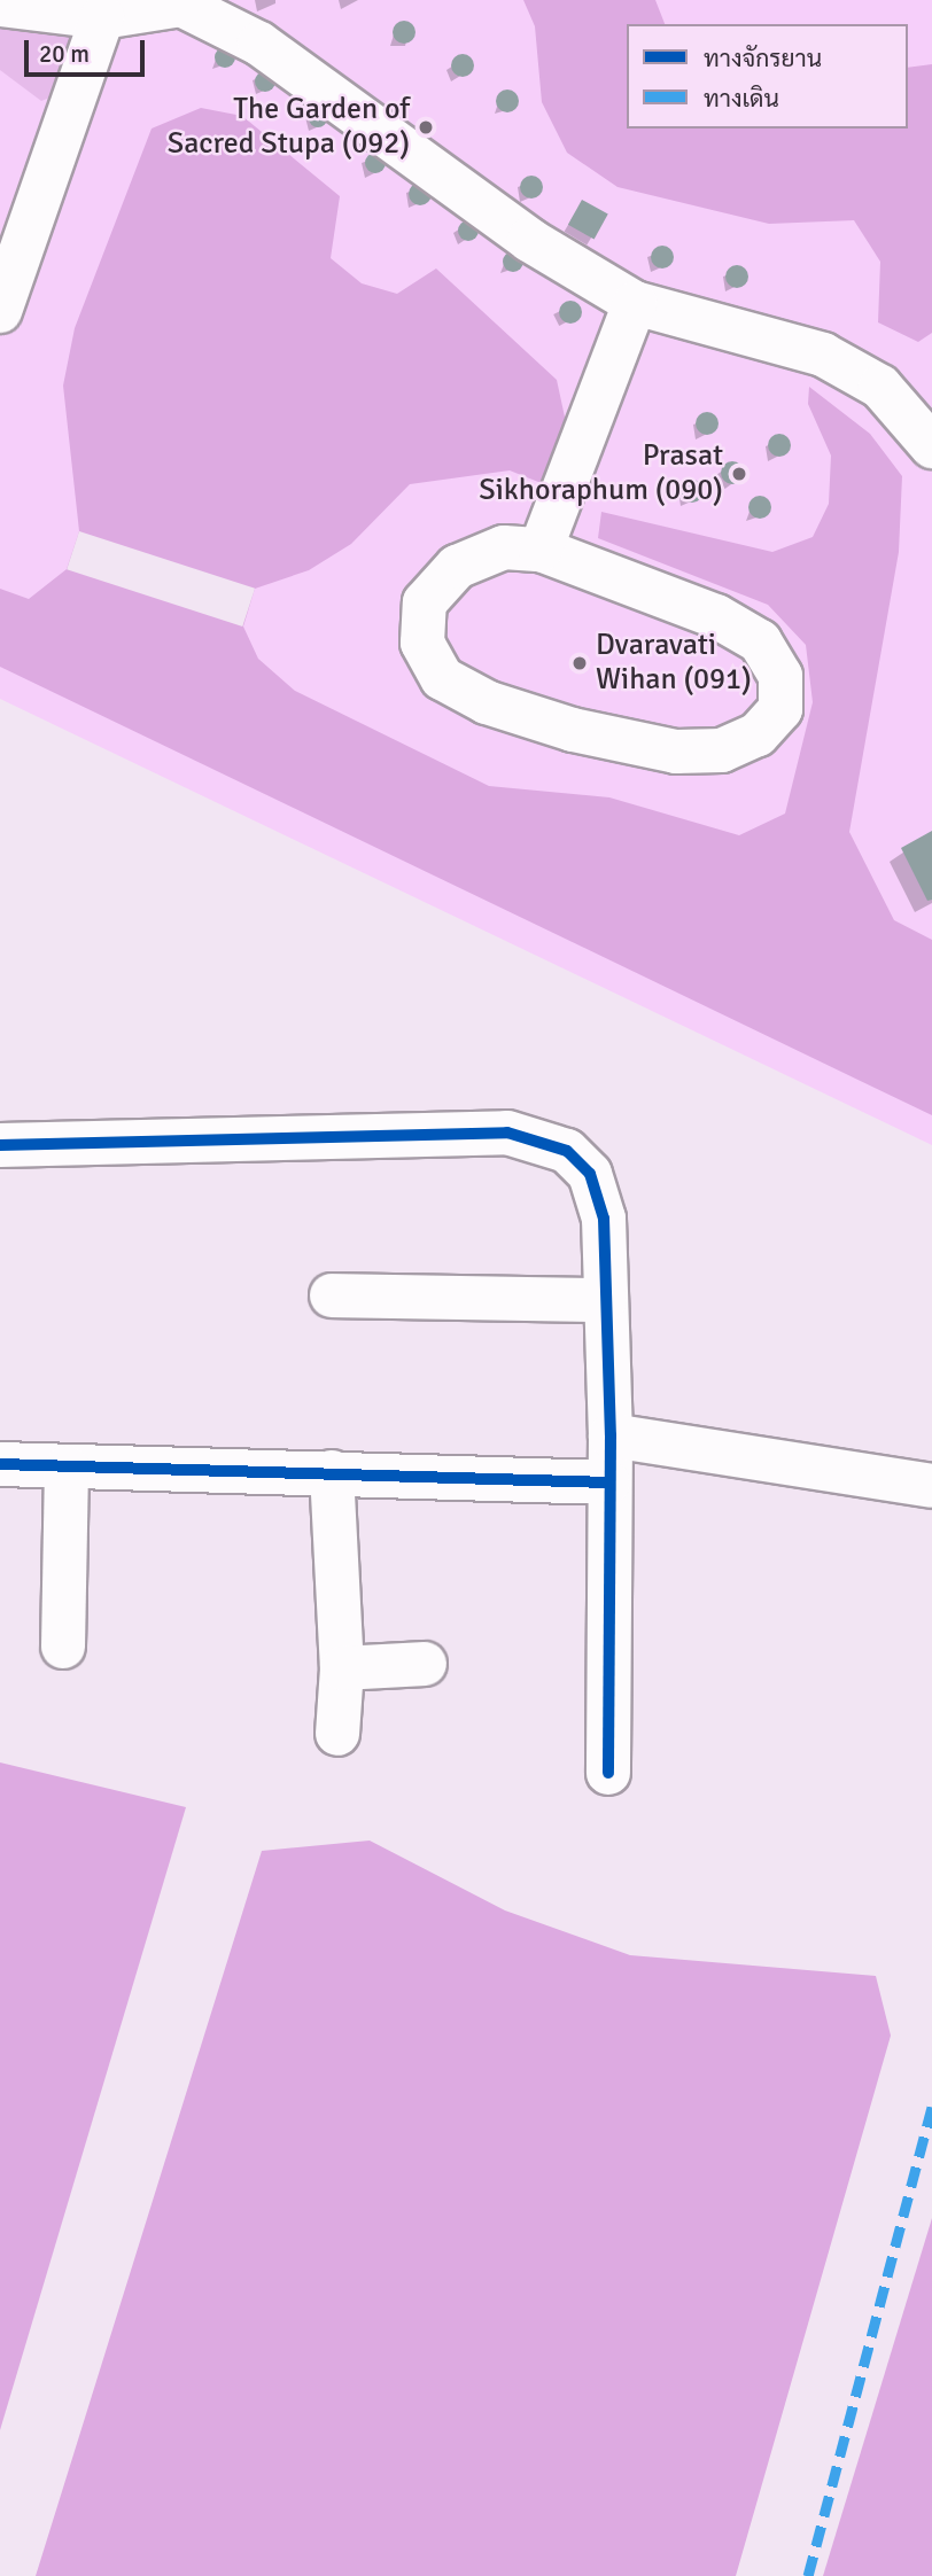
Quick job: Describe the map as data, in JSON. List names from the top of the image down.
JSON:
{
  "places": ["The Garden of Sacred Stupa (092)", "Prasat Sikhoraphum (090)", "Dvaravati Wihan (091)"],
  "legend": ["ทางจักรยาน", "ทางเดิน"],
  "scale_bar": "20 m"
}
